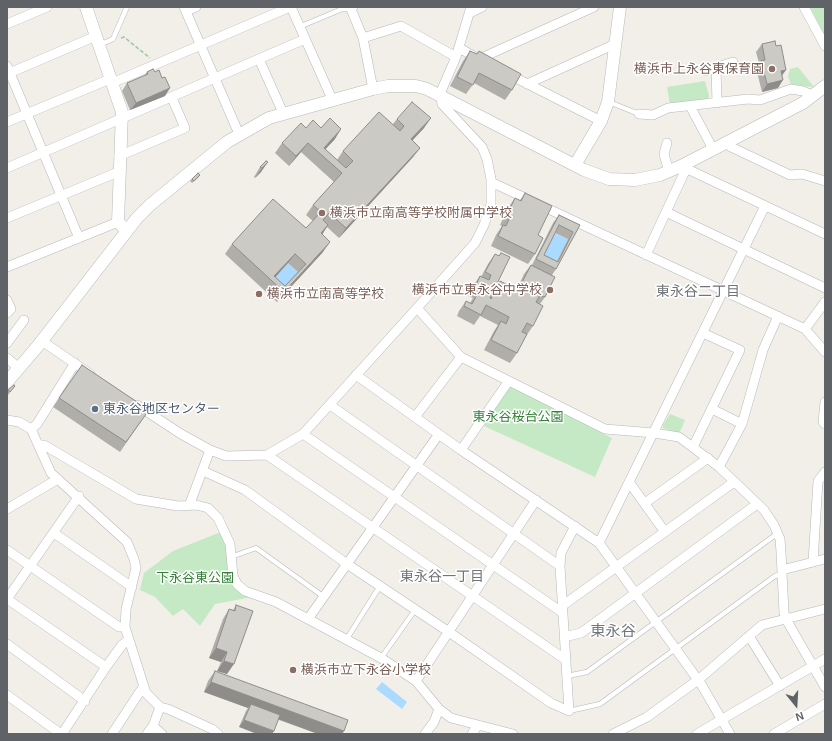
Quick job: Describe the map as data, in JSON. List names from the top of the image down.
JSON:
{
  "districts": ["東永谷二丁目", "東永谷一丁目", "東永谷"],
  "parks": ["東永谷桜台公園", "下永谷東公園"],
  "places": [
    "横浜市上永谷東保育園",
    "横浜市立南高等学校附属中学校",
    "横浜市立東永谷中学校",
    "横浜市立南高等学校",
    "東永谷地区センター",
    "横浜市立下永谷小学校"
  ],
  "north": "bottom"
}
